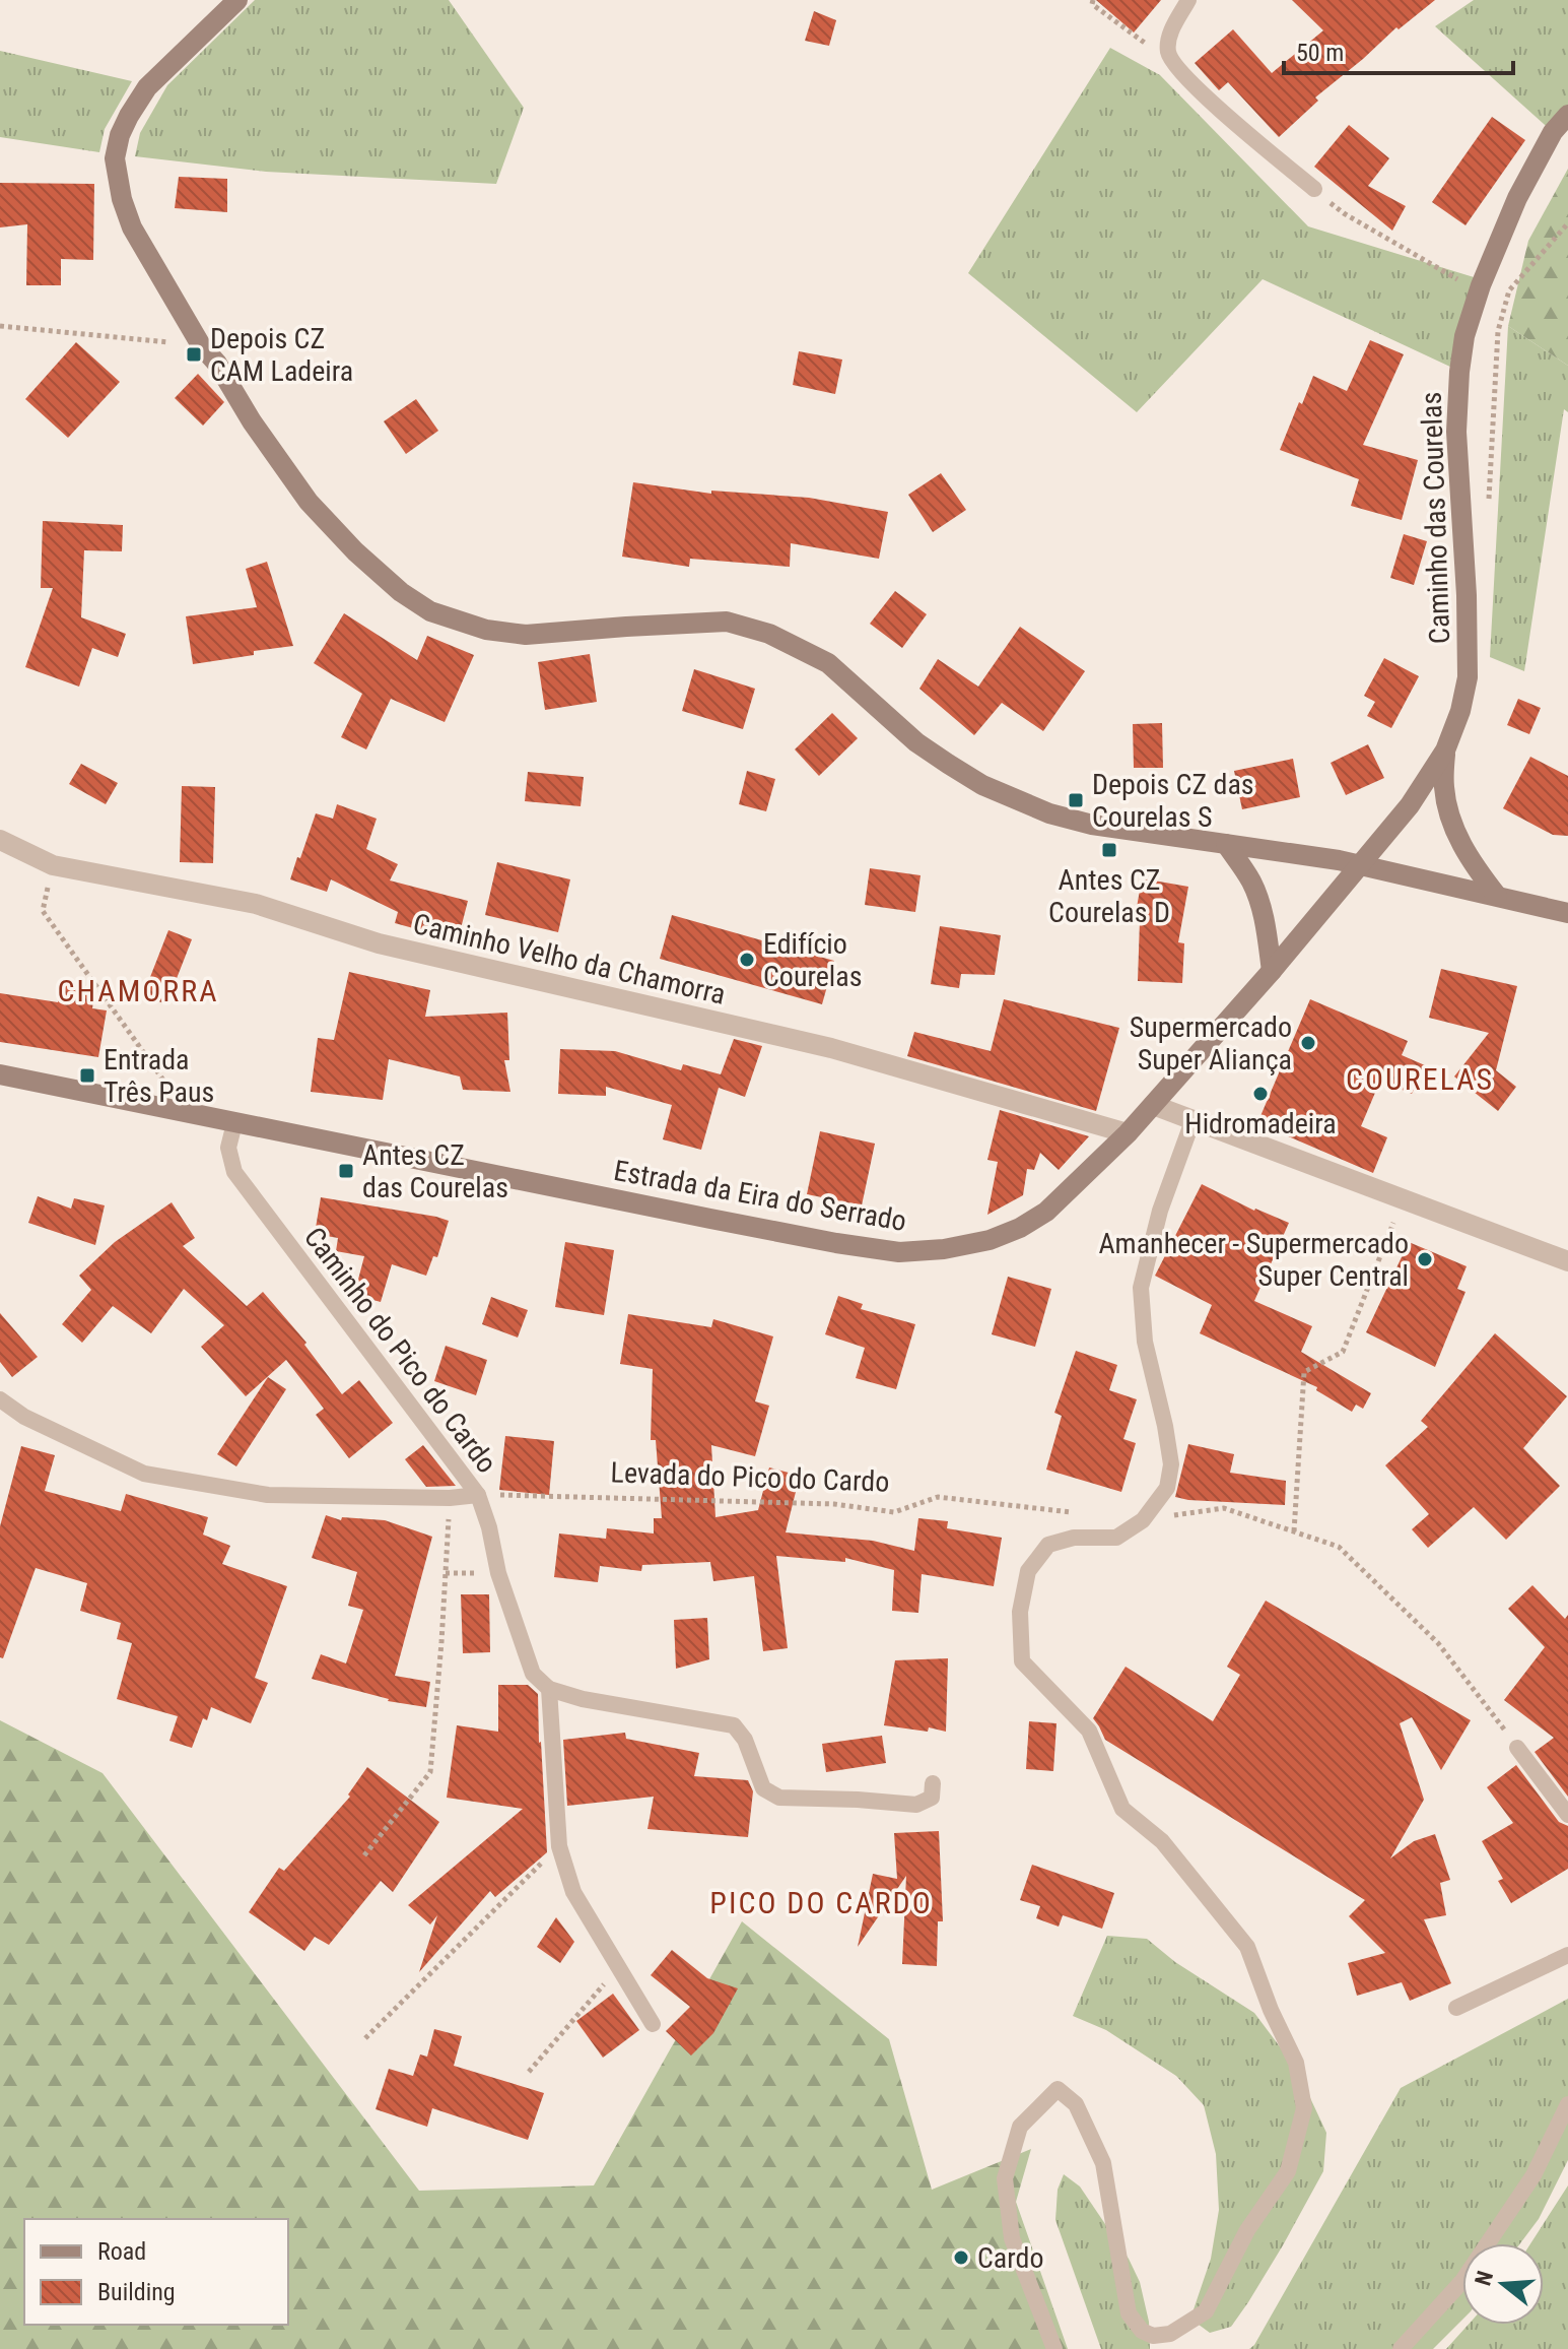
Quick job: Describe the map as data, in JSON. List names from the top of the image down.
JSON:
{
  "streets": {
    "main road": ["Caminho das Courelas", "Estrada da Eira do Serrado"],
    "street": ["Caminho Velho da Chamorra"],
    "lane": ["Caminho do Pico do Cardo"],
    "path": ["Levada do Pico do Cardo"]
  },
  "crossings": [
    ["Caminho das Courelas", "Estrada da Eira do Serrado"],
    ["Caminho Velho da Chamorra", "Estrada da Eira do Serrado"],
    ["Estrada da Eira do Serrado", "Caminho do Pico do Cardo"],
    ["Caminho do Pico do Cardo", "Levada do Pico do Cardo"]
  ],
  "districts": ["CHAMORRA", "COURELAS", "PICO DO CARDO"],
  "places": {
    "transit": [
      "Depois CZ CAM Ladeira",
      "Depois CZ das Courelas S",
      "Antes CZ Courelas D",
      "Entrada Três Paus",
      "Antes CZ das Courelas"
    ],
    "other": [
      "Edifício Courelas",
      "Supermercado Super Aliança",
      "Hidromadeira",
      "Amanhecer - Supermercado Super Central",
      "Cardo"
    ]
  },
  "legend": ["Road", "Building"],
  "scale_bar": "50 m",
  "north": "left"
}
